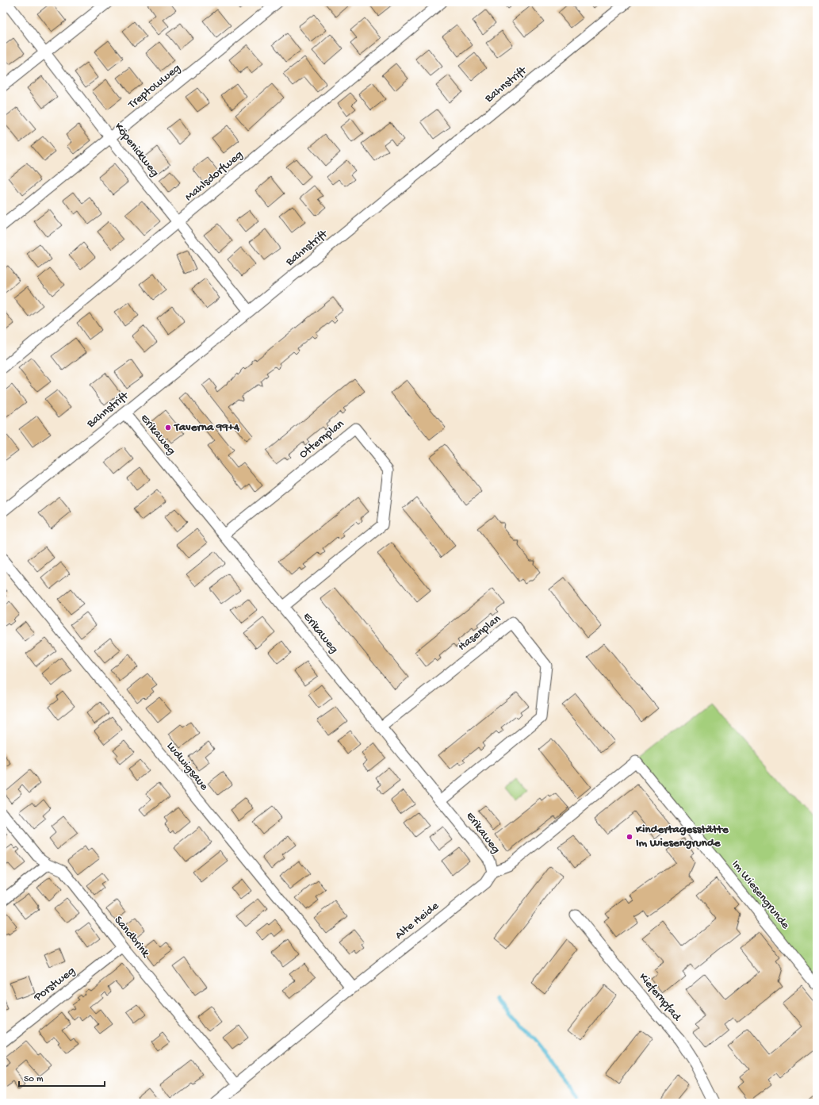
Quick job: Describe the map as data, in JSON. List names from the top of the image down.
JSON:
{
  "streets": {
    "street": [
      "Bahnstrift",
      "Treptowweg",
      "Köpenickweg",
      "Mahlsdorfweg",
      "Erikaweg",
      "Otternplan",
      "Hasenplan",
      "Ludwigsaue",
      "Im Wiesengrunde",
      "Alte Heide",
      "Sandbrink",
      "Porstweg",
      "Kiefernpfad"
    ]
  },
  "crossings": [
    ["Bahnstrift", "Köpenickweg"],
    ["Bahnstrift", "Erikaweg"],
    ["Treptowweg", "Köpenickweg"],
    ["Köpenickweg", "Mahlsdorfweg"],
    ["Erikaweg", "Otternplan"],
    ["Erikaweg", "Hasenplan"],
    ["Erikaweg", "Im Wiesengrunde"],
    ["Erikaweg", "Alte Heide"],
    ["Ludwigsaue", "Alte Heide"],
    ["Im Wiesengrunde", "Alte Heide"],
    ["Alte Heide", "Sandbrink"],
    ["Sandbrink", "Porstweg"]
  ],
  "places": ["Taverna 99+4", "Kindertagesstätte Im Wiesengrunde"],
  "scale_bar": "50 m"
}
